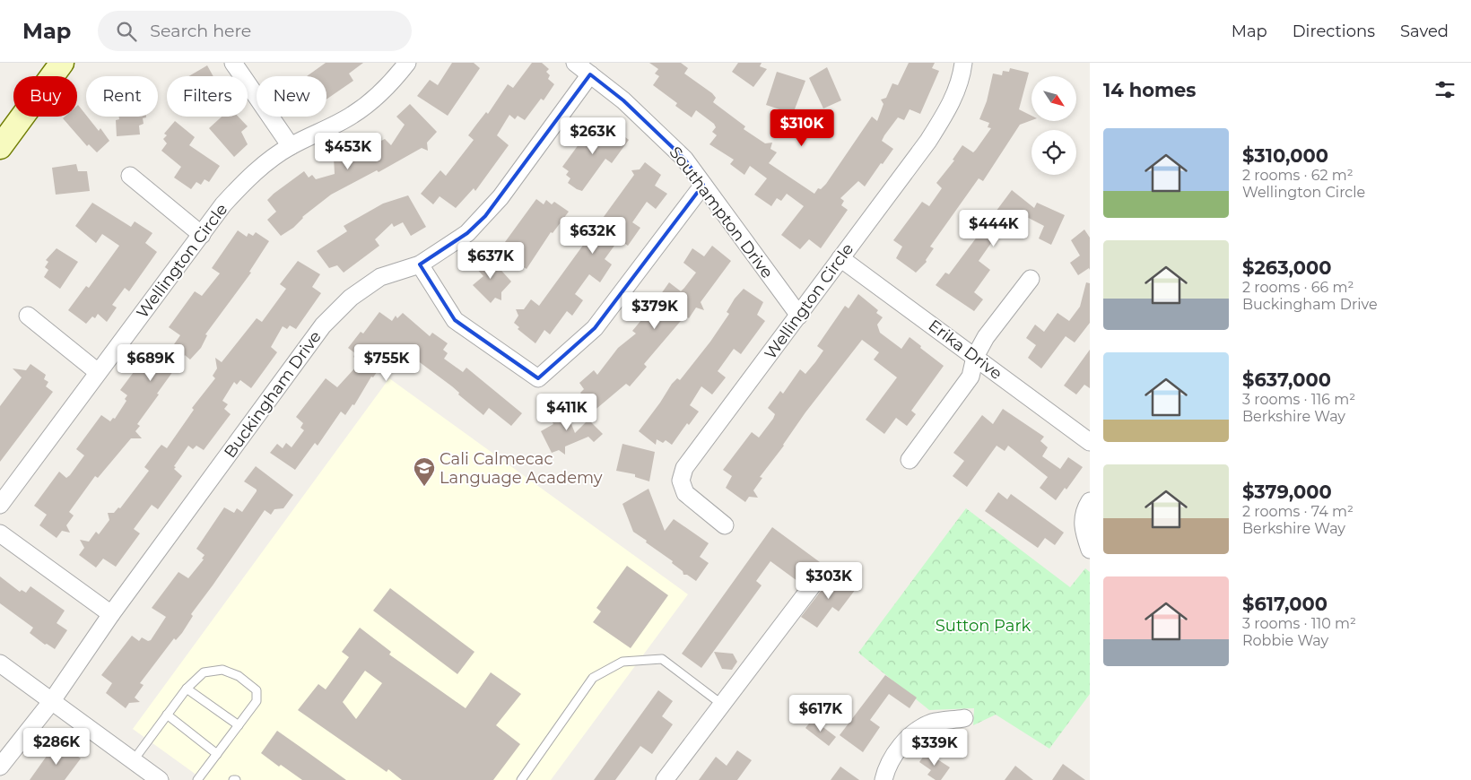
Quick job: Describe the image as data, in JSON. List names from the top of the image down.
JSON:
{
  "streets": {
    "street": [
      "Southampton Drive",
      "Wellington Circle",
      "Erika Drive",
      "Buckingham Drive"
    ]
  },
  "crossings": [
    ["Southampton Drive", "Wellington Circle"],
    ["Southampton Drive", "Buckingham Drive"],
    ["Wellington Circle", "Erika Drive"]
  ],
  "parks": ["Sutton Park"],
  "places": {
    "school or university": ["Cali Calmecac Language Academy"]
  },
  "north": "bottom right",
  "page": {
    "header": "Map",
    "search": "Search here",
    "nav": ["Map", "Directions", "Saved"],
    "heading": "14 homes",
    "chip": [
      "Buy",
      "Rent",
      "Filters",
      "New"
    ],
    "price": [
      "$310K",
      "$263K",
      "$453K",
      "$444K",
      "$632K",
      "$637K",
      "$379K",
      "$689K",
      "$755K",
      "$411K",
      "$303K",
      "$617K",
      "$286K",
      "$339K"
    ],
    "list": [
      {
        "name": "$310,000",
        "note": "2 rooms · 62 m² · Wellington Circle"
      },
      {
        "name": "$263,000",
        "note": "2 rooms · 66 m² · Buckingham Drive"
      },
      {
        "name": "$637,000",
        "note": "3 rooms · 116 m² · Berkshire Way"
      },
      {
        "name": "$379,000",
        "note": "2 rooms · 74 m² · Berkshire Way"
      },
      {
        "name": "$617,000",
        "note": "3 rooms · 110 m² · Robbie Way"
      }
    ]
  }
}
